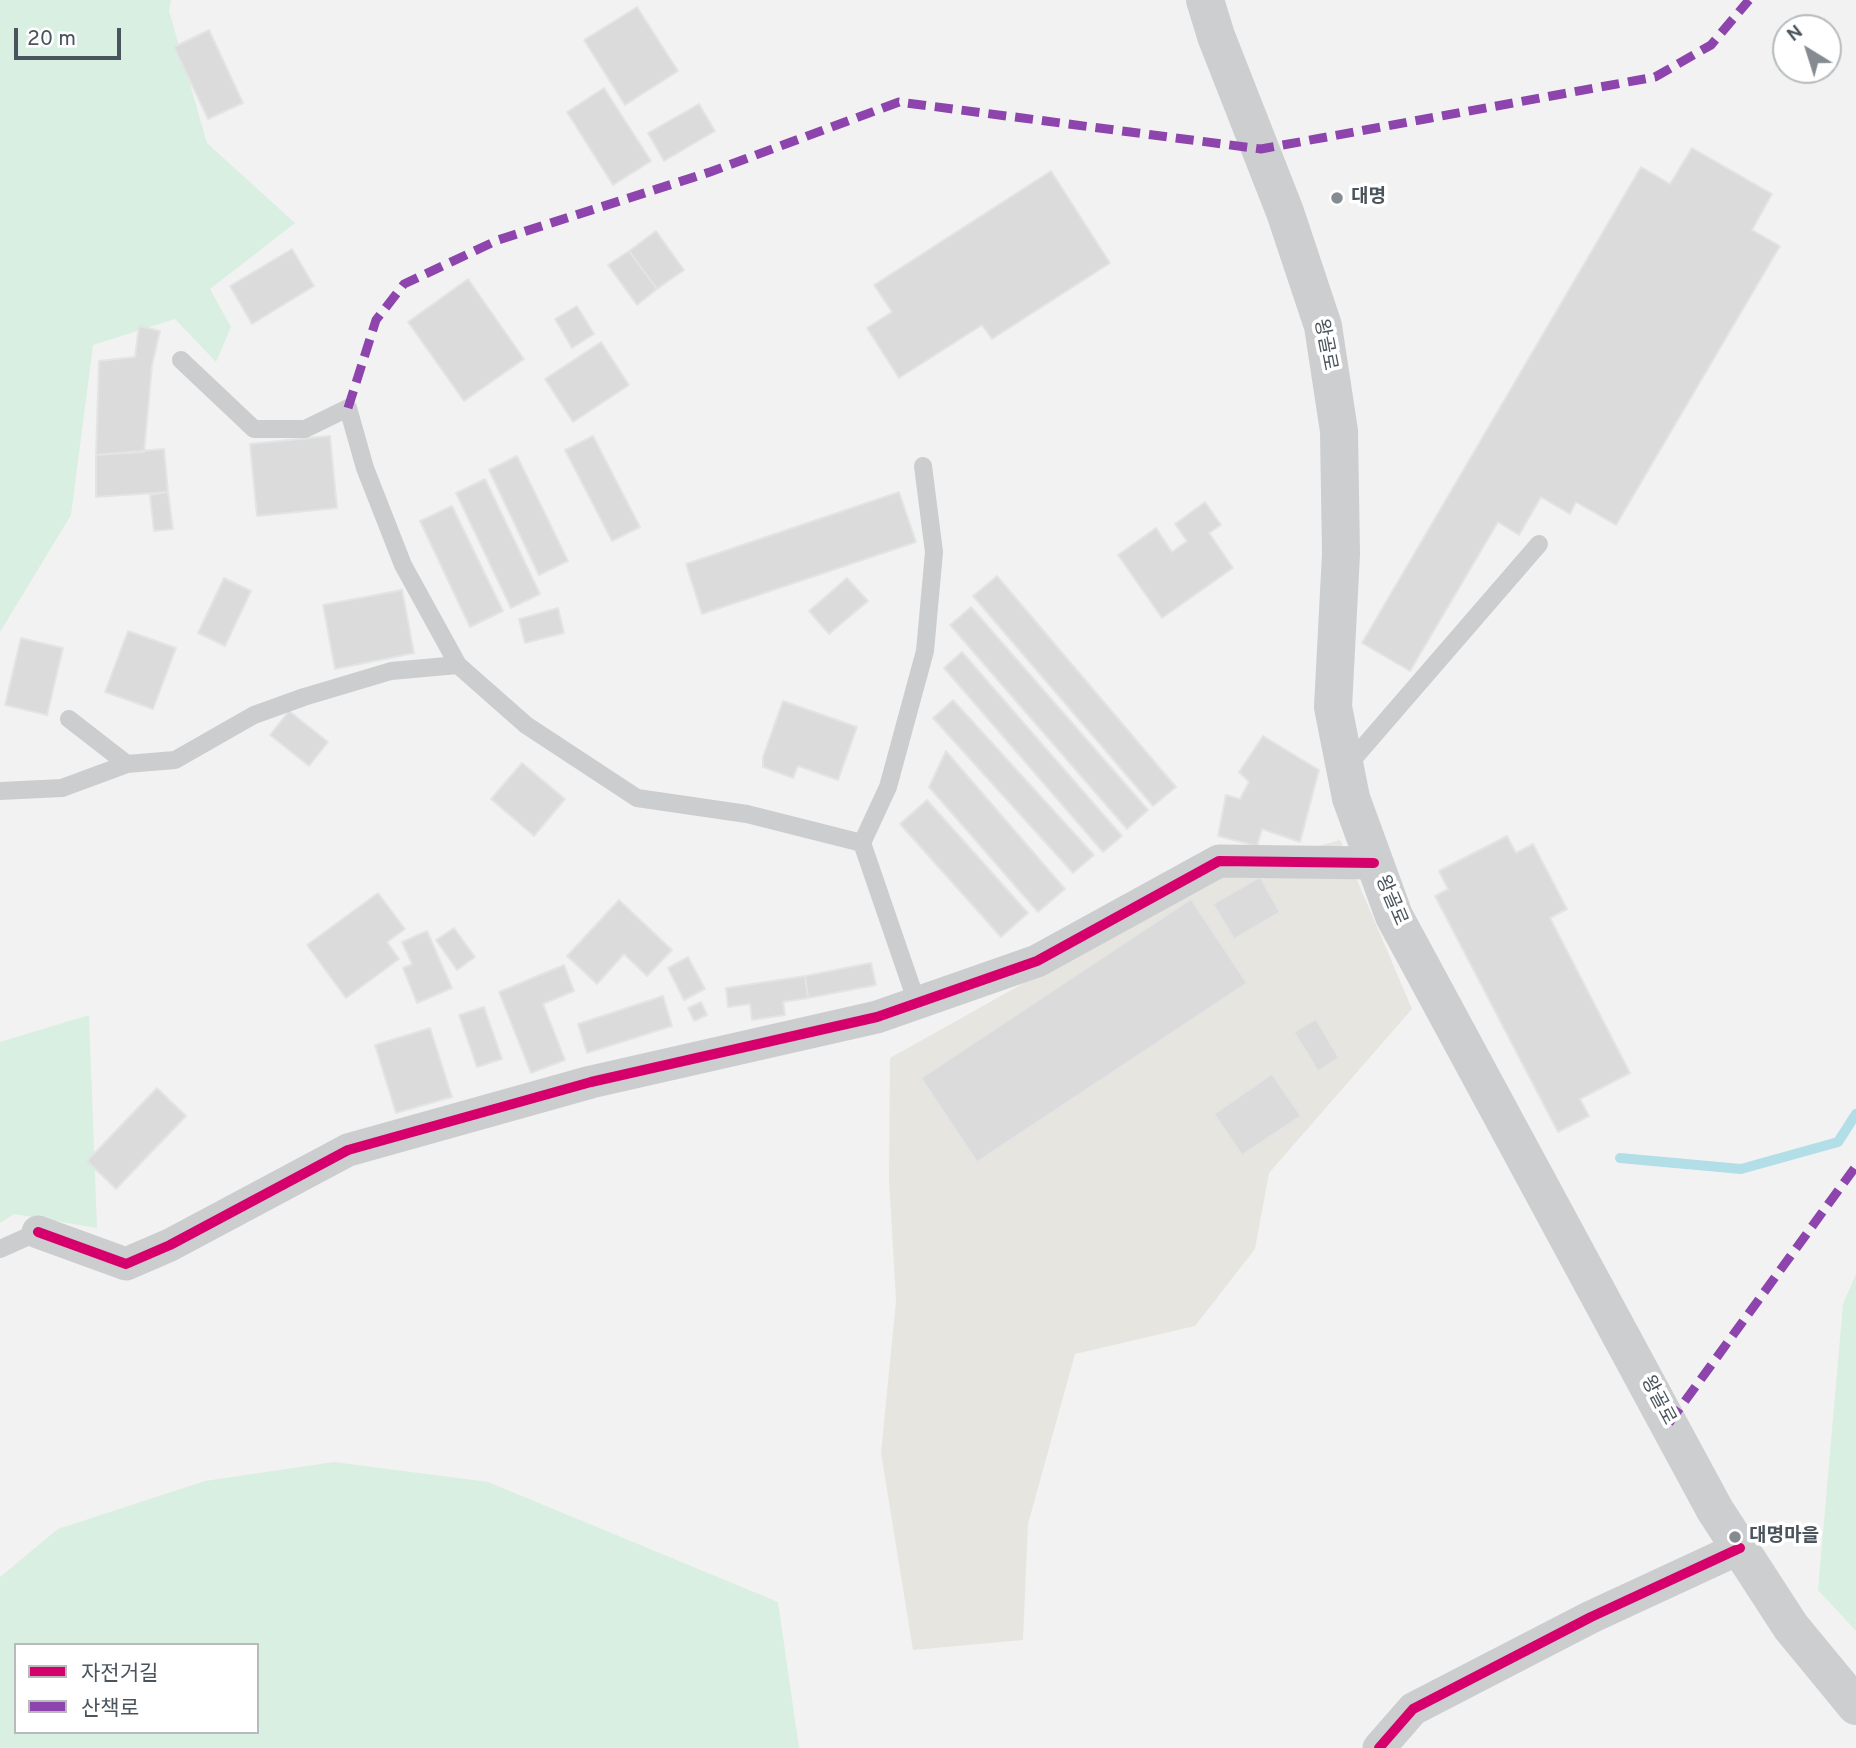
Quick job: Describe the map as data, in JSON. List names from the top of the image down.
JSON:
{
  "streets": {
    "main road": ["왕골로"]
  },
  "places": ["대명", "대명마을"],
  "legend": ["자전거길", "산책로"],
  "scale_bar": "20 m",
  "north": "top left"
}
